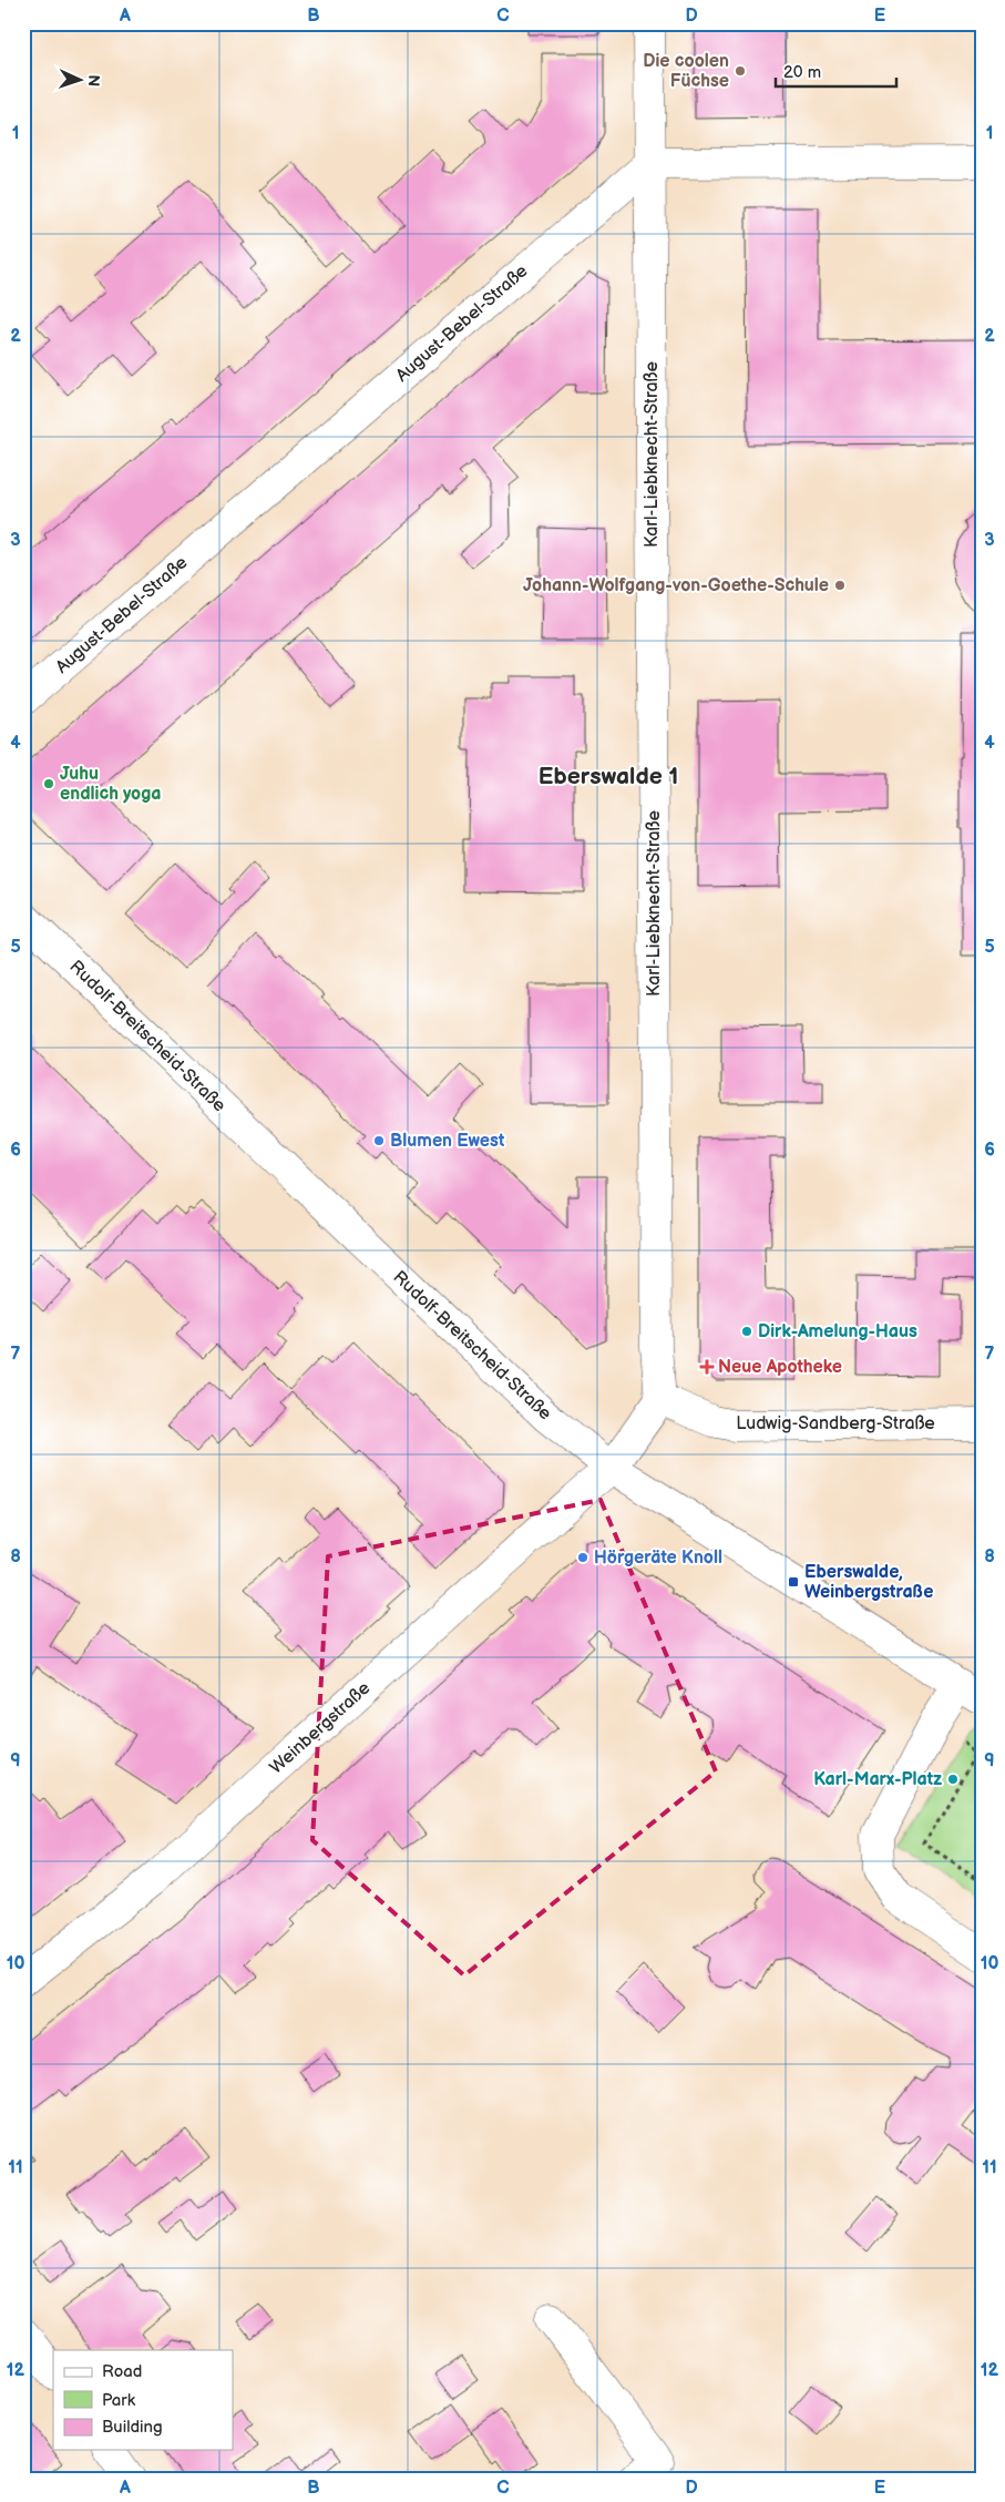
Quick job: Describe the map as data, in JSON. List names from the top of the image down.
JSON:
{
  "streets": {
    "street": [
      "August-Bebel-Straße",
      "Karl-Liebknecht-Straße",
      "Rudolf-Breitscheid-Straße",
      "Ludwig-Sandberg-Straße",
      "Weinbergstraße"
    ]
  },
  "crossings": [
    ["August-Bebel-Straße", "Karl-Liebknecht-Straße"],
    ["Karl-Liebknecht-Straße", "Ludwig-Sandberg-Straße"],
    ["Rudolf-Breitscheid-Straße", "Weinbergstraße"]
  ],
  "districts": ["Eberswalde 1"],
  "places": {
    "other": [
      "Die coolen Füchse",
      "Johann-Wolfgang-von-Goethe-Schule",
      "Juhu endlich yoga",
      "Blumen Ewest",
      "Dirk-Amelung-Haus",
      "Hörgeräte Knoll",
      "Karl-Marx-Platz"
    ],
    "health": ["Neue Apotheke"],
    "transit": ["Eberswalde, Weinbergstraße"]
  },
  "legend": ["Road", "Park", "Building"],
  "scale_bar": "20 m",
  "north": "right",
  "grid": {
    "columns": [
      "A",
      "B",
      "C",
      "D",
      "E"
    ],
    "rows": [
      "1",
      "2",
      "3",
      "4",
      "5",
      "6",
      "7",
      "8",
      "9",
      "10",
      "11",
      "12"
    ]
  }
}
